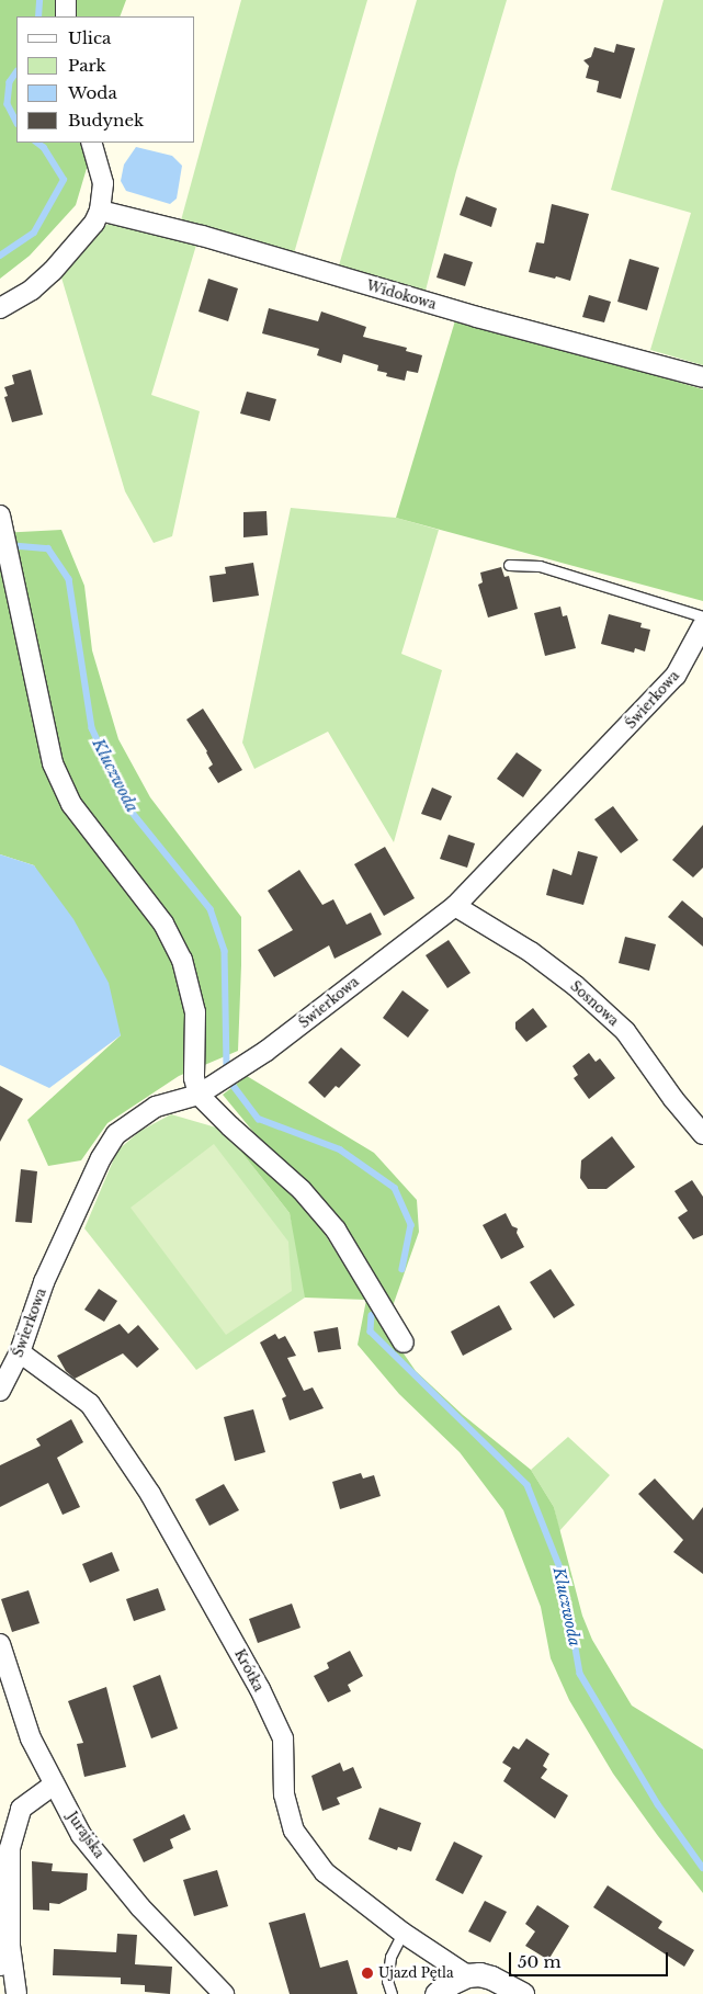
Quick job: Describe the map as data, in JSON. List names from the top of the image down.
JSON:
{
  "streets": {
    "street": [
      "Widokowa",
      "Świerkowa",
      "Sosnowa",
      "Krótka",
      "Jurajska"
    ]
  },
  "crossings": [
    ["Świerkowa", "Sosnowa"],
    ["Świerkowa", "Krótka"]
  ],
  "water": ["Kluczwoda"],
  "places": ["Ujazd Pętla"],
  "legend": [
    "Ulica",
    "Park",
    "Woda",
    "Budynek"
  ],
  "scale_bar": "50 m"
}
